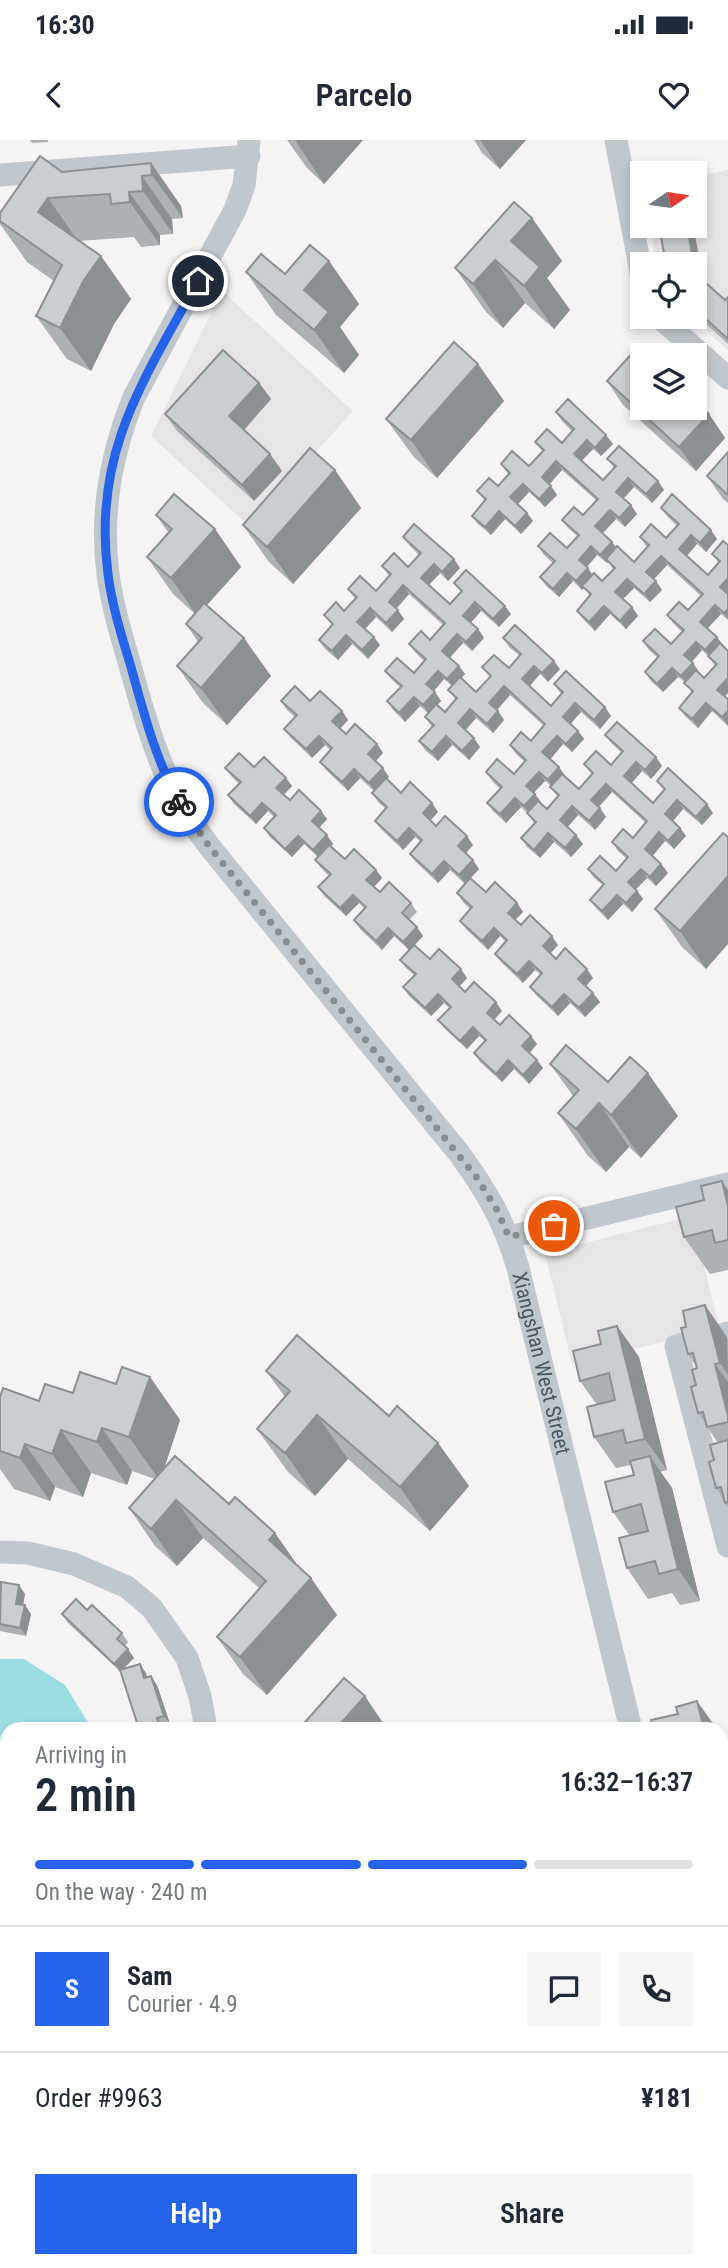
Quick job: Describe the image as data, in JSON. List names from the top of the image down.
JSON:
{
  "streets": {
    "street": ["Xiangshan West Street"]
  },
  "north": "right",
  "page": {
    "status": "16:30",
    "header": "Parcelo",
    "heading": ["2 min", "Arriving in", "16:32–16:37"],
    "panel": [
      "Sam",
      "Courier · 4.9",
      "Order #9963",
      "¥181"
    ],
    "bar": "On the way · 240 m",
    "round": "S",
    "buttons": ["Help", "Share"]
  }
}
